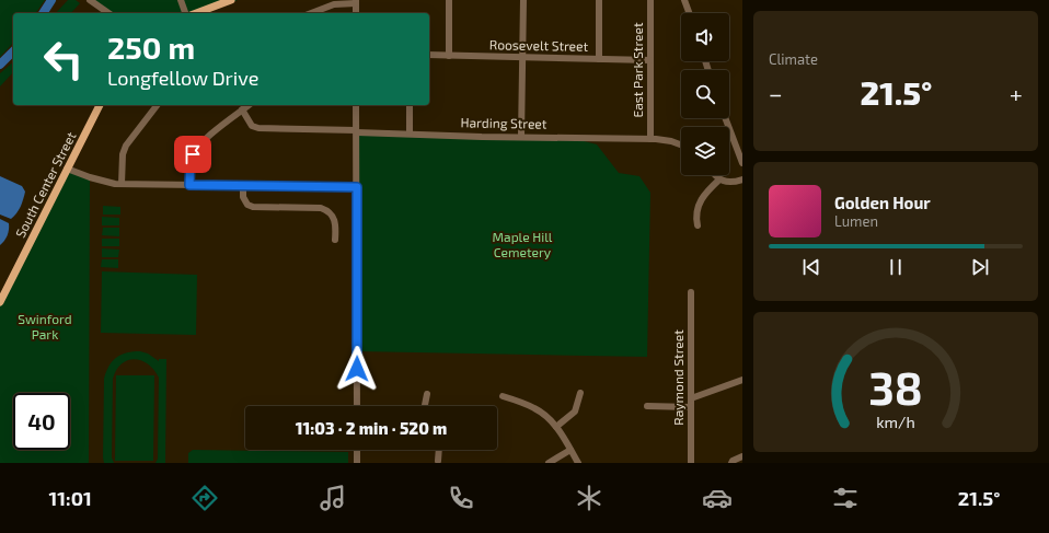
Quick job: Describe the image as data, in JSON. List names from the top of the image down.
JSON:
{
  "streets": {
    "main road": ["South Center Street"],
    "street": [
      "Roosevelt Street",
      "East Park Street",
      "Harding Street",
      "Raymond Street"
    ]
  },
  "crossings": [
    ["Roosevelt Street", "East Park Street"],
    ["East Park Street", "Harding Street"]
  ],
  "parks": ["Maple Hill Cemetery", "Swinford Park"],
  "page": {
    "tile": "Climate",
    "turn": ["250 m", "Longfellow Drive"],
    "heat": ["−", "21.5°", "+"],
    "song": ["Golden Hour", "Lumen"],
    "limit": "40",
    "trip": "11:03 · 2 min · 520 m",
    "tabs": ["11:01", "21.5°"],
    "gauge": ["38", "km/h"]
  }
}
